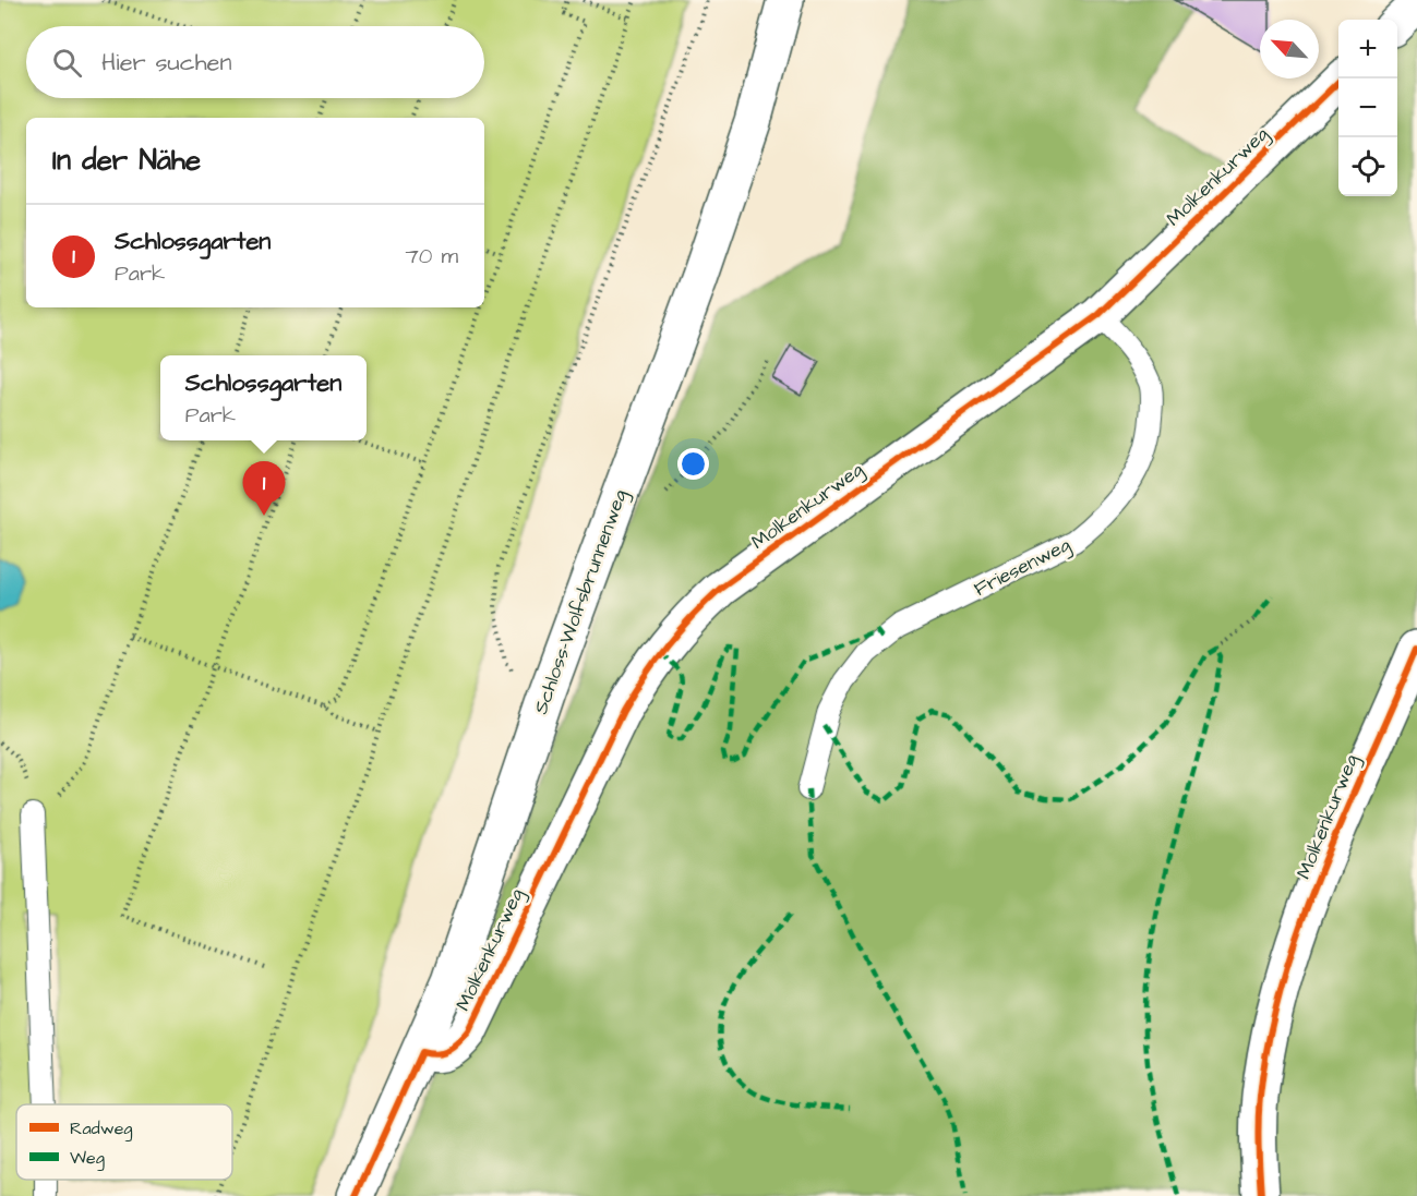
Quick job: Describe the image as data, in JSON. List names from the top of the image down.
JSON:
{
  "streets": {
    "street": ["Molkenkurweg", "Schloss-Wolfsbrunnenweg"],
    "lane": ["Friesenweg"]
  },
  "crossings": [
    ["Molkenkurweg", "Friesenweg"],
    ["Molkenkurweg", "Schloss-Wolfsbrunnenweg"]
  ],
  "legend": ["Radweg", "Weg"],
  "north": "top left",
  "page": {
    "map_buttons": ["+", "−"],
    "search": "Hier suchen",
    "heading": "In der Nähe",
    "list": [
      {
        "mark": "1",
        "name": "Schlossgarten",
        "note": "Park",
        "value": "70 m"
      }
    ],
    "popup": ["Schlossgarten", "Park"],
    "pins": "1"
  }
}
